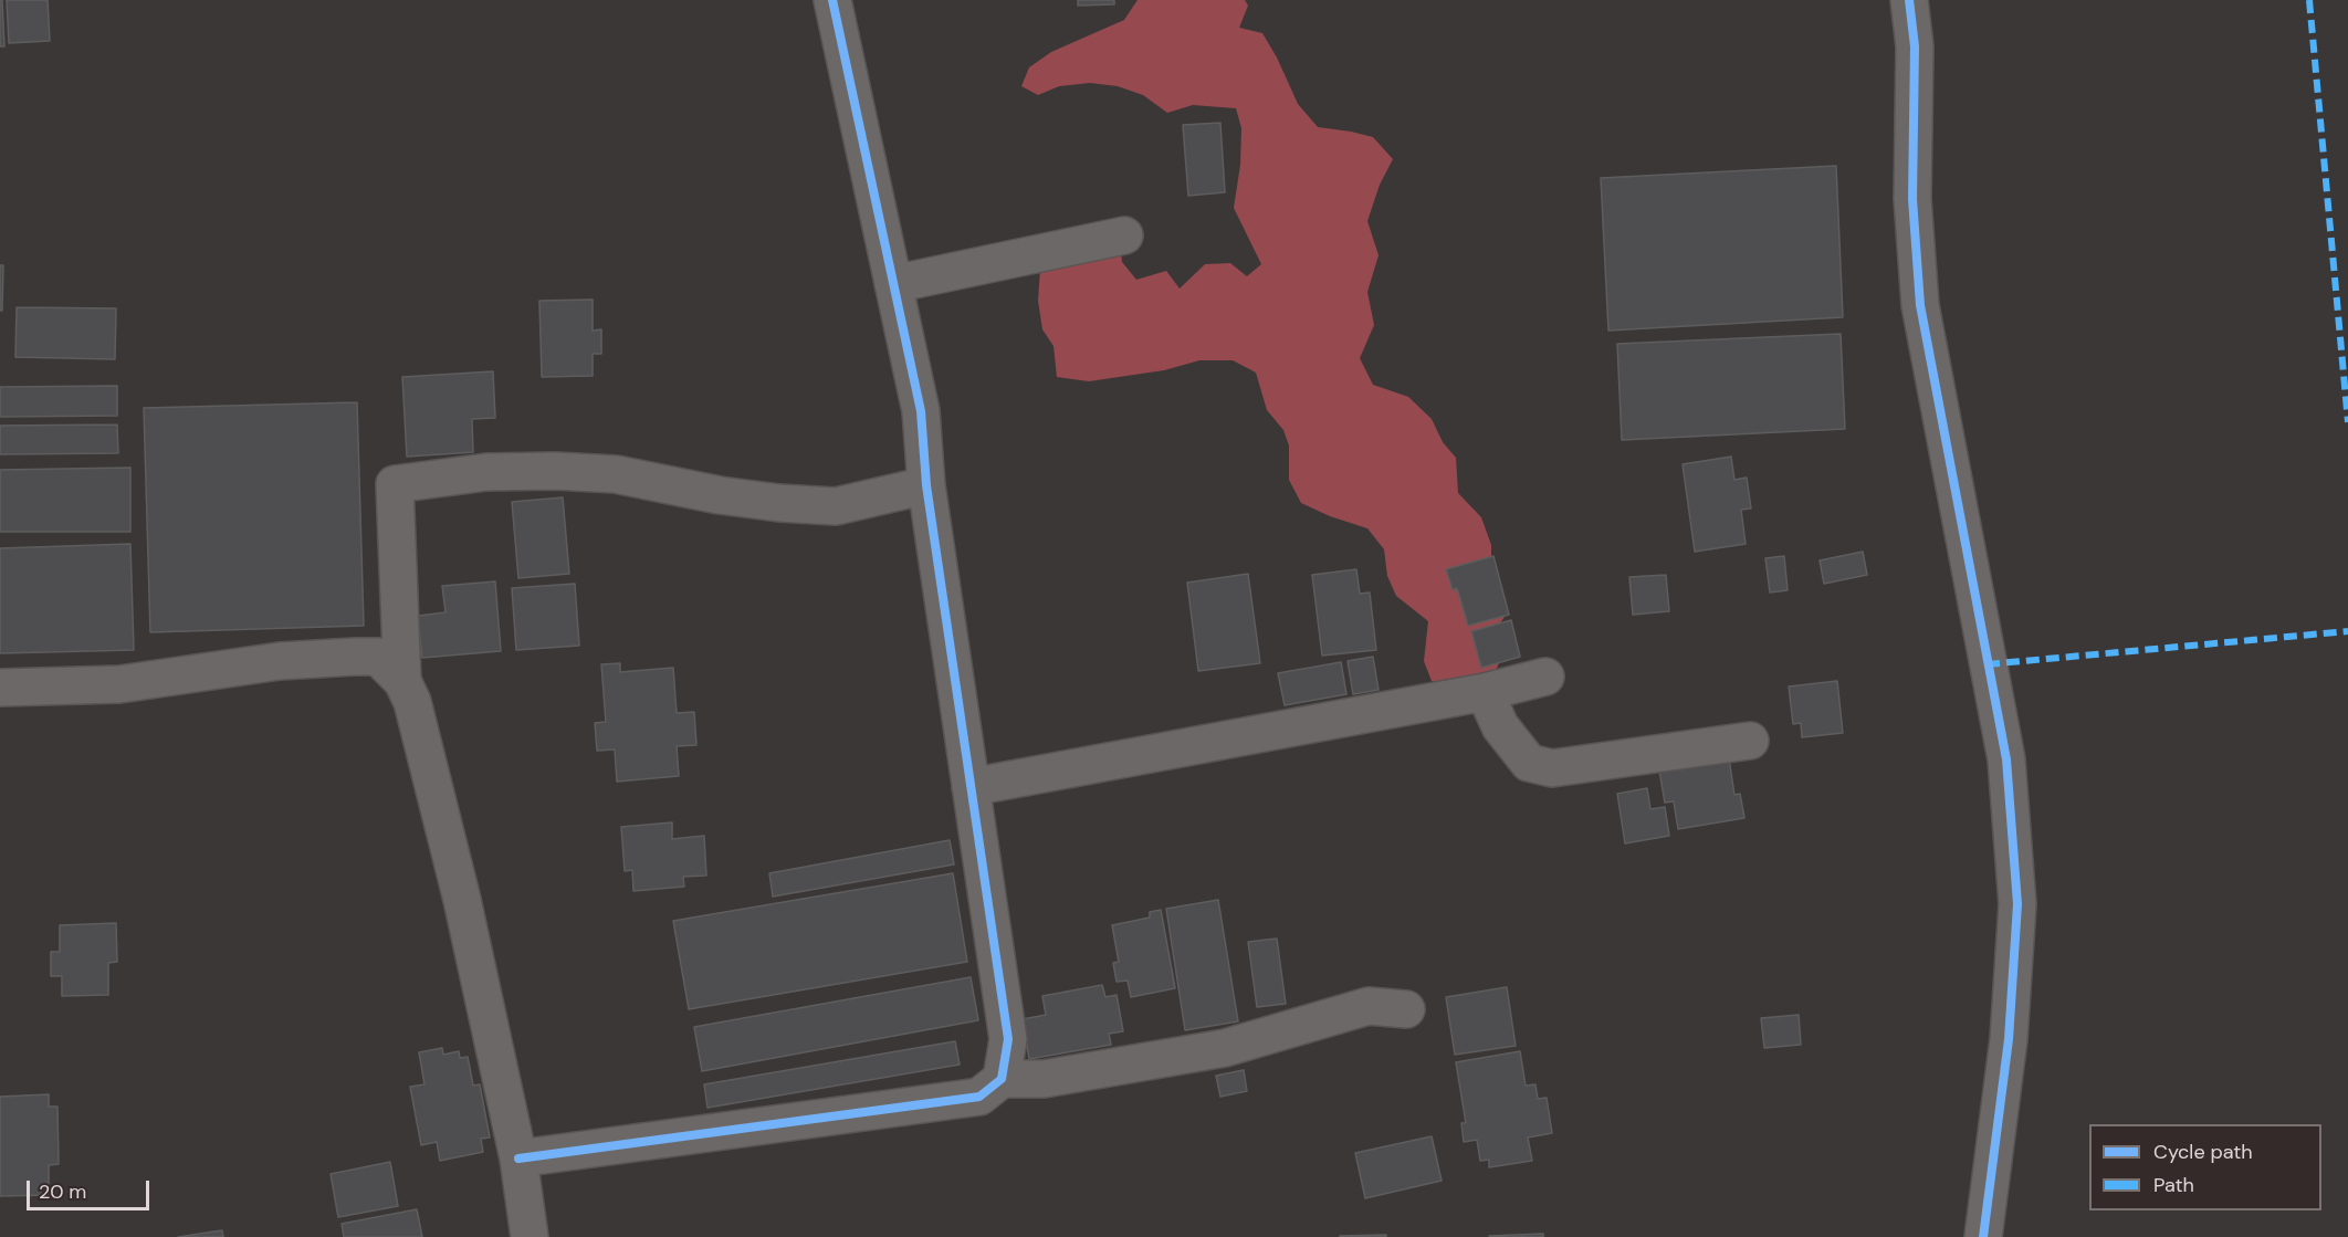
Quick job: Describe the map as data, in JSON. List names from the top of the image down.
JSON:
{
  "legend": ["Cycle path", "Path"],
  "scale_bar": "20 m"
}
